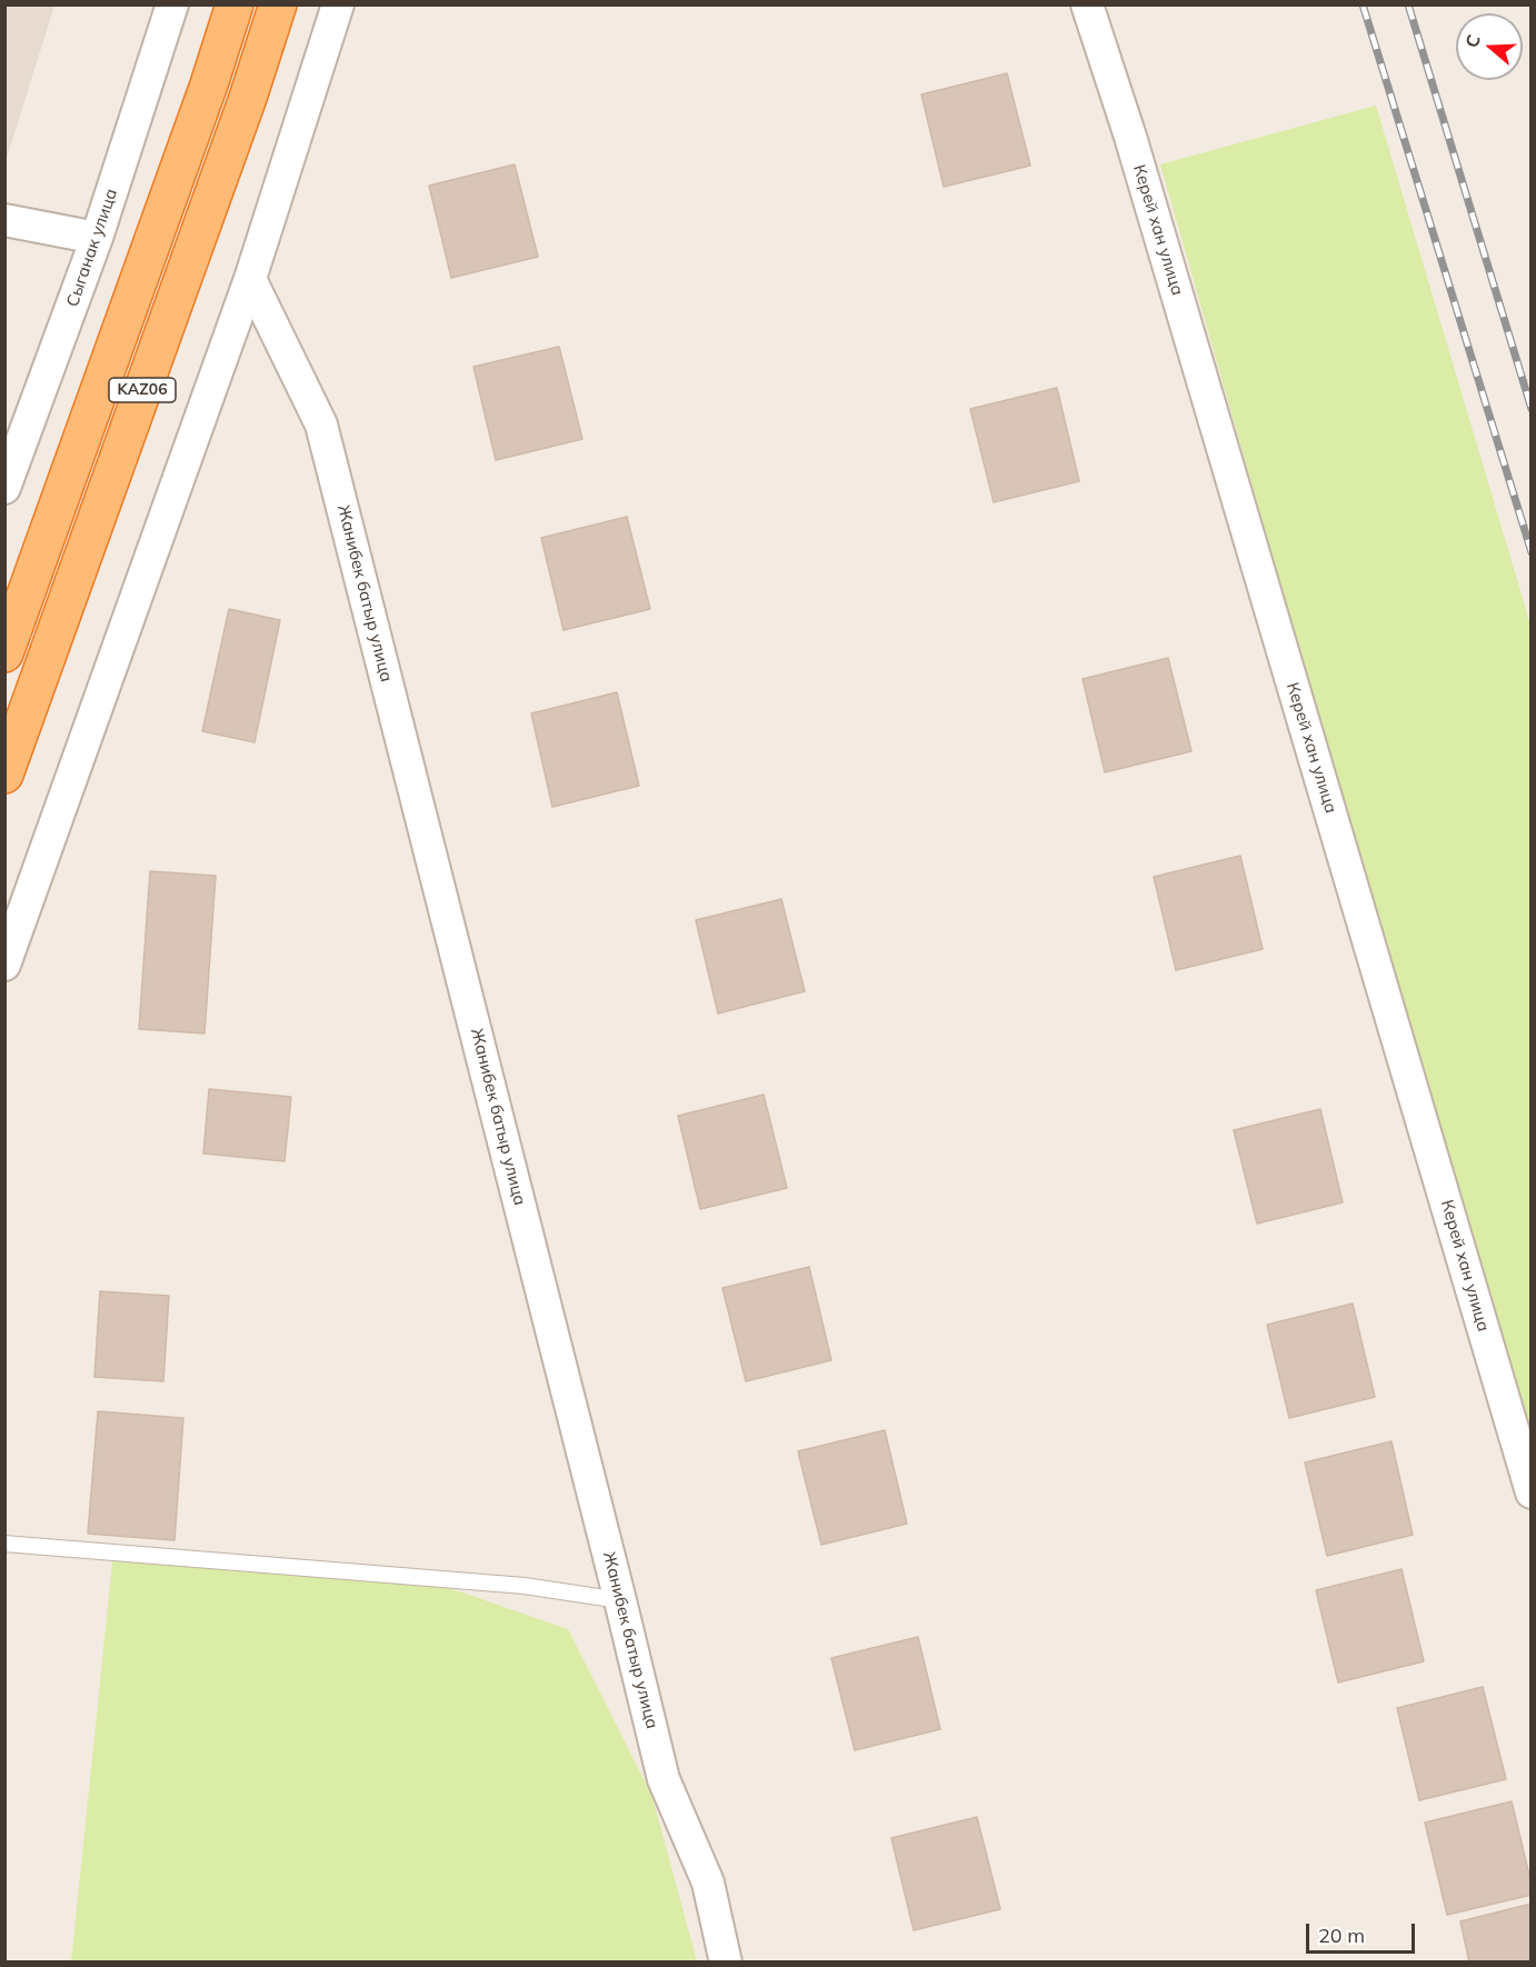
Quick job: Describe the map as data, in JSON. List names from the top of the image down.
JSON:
{
  "streets": {
    "highway": ["KАZ06"],
    "street": ["Керей хан улица", "Сыганак улица", "Жанибек батыр улица"]
  },
  "scale_bar": "20 m",
  "north": "left"
}
